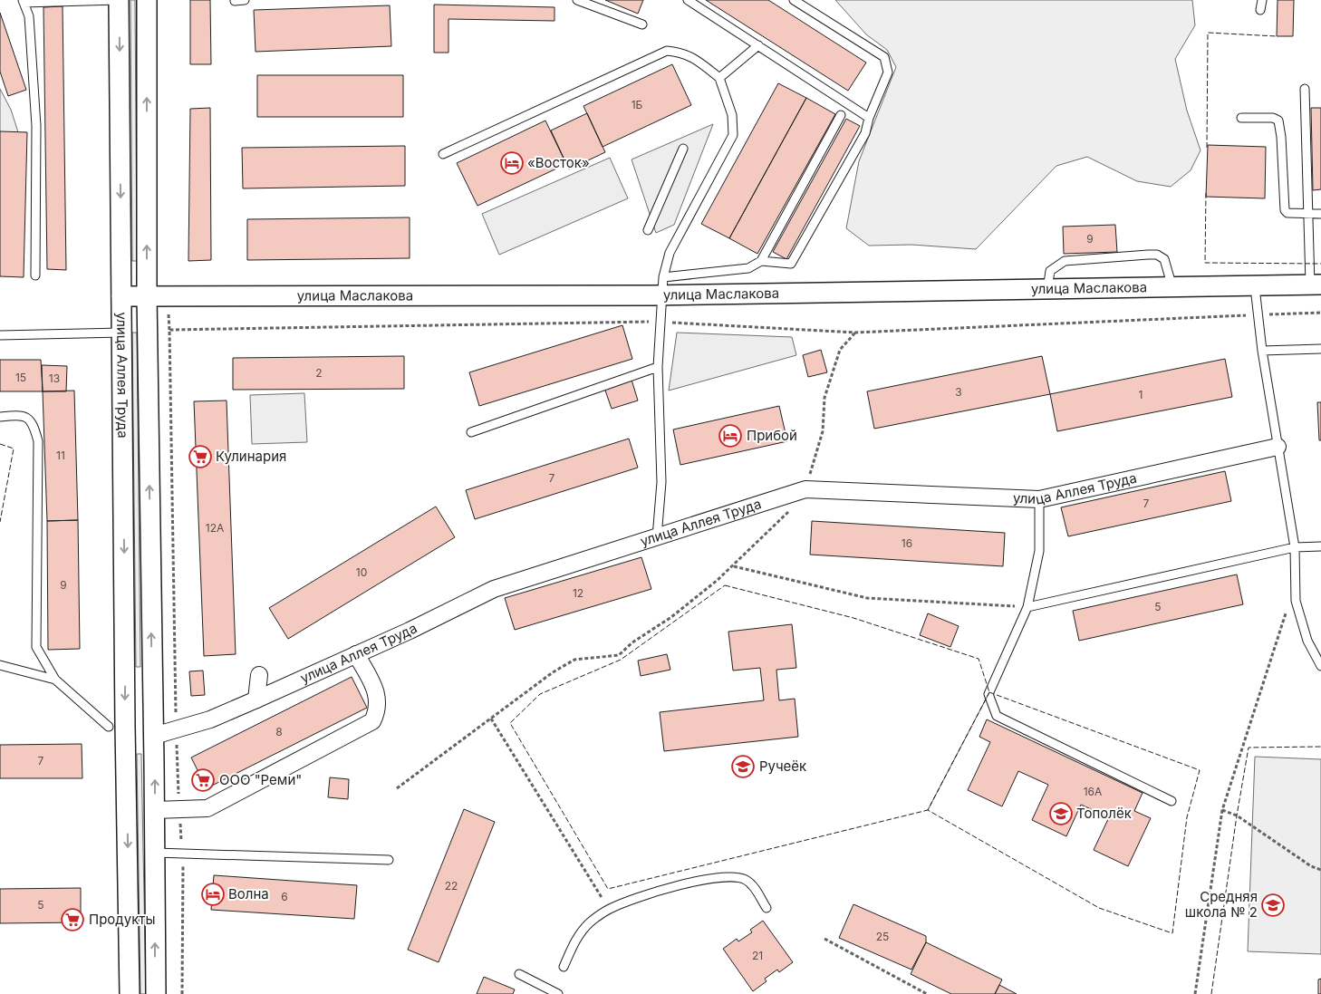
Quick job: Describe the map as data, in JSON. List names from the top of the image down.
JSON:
{
  "streets": {
    "street": ["улица Маслакова", "улица Аллея Труда"]
  },
  "crossings": [
    ["улица Маслакова", "улица Аллея Труда"]
  ],
  "places": {
    "hotel": ["«Восток»", "Прибой", "Волна"],
    "supermarket": ["Кулинария", "ООО \"Реми\"", "Продукты"],
    "school or university": ["Ручеёк", "Тополёк", "Средняя школа № 2"]
  },
  "house_numbers": [
    "1Б",
    "9",
    "2",
    "15",
    "13",
    "3",
    "1",
    "11",
    "7",
    "7",
    "12А",
    "16",
    "10",
    "9",
    "12",
    "5",
    "8",
    "7",
    "16А",
    "22",
    "6",
    "5",
    "25",
    "21"
  ]
}
